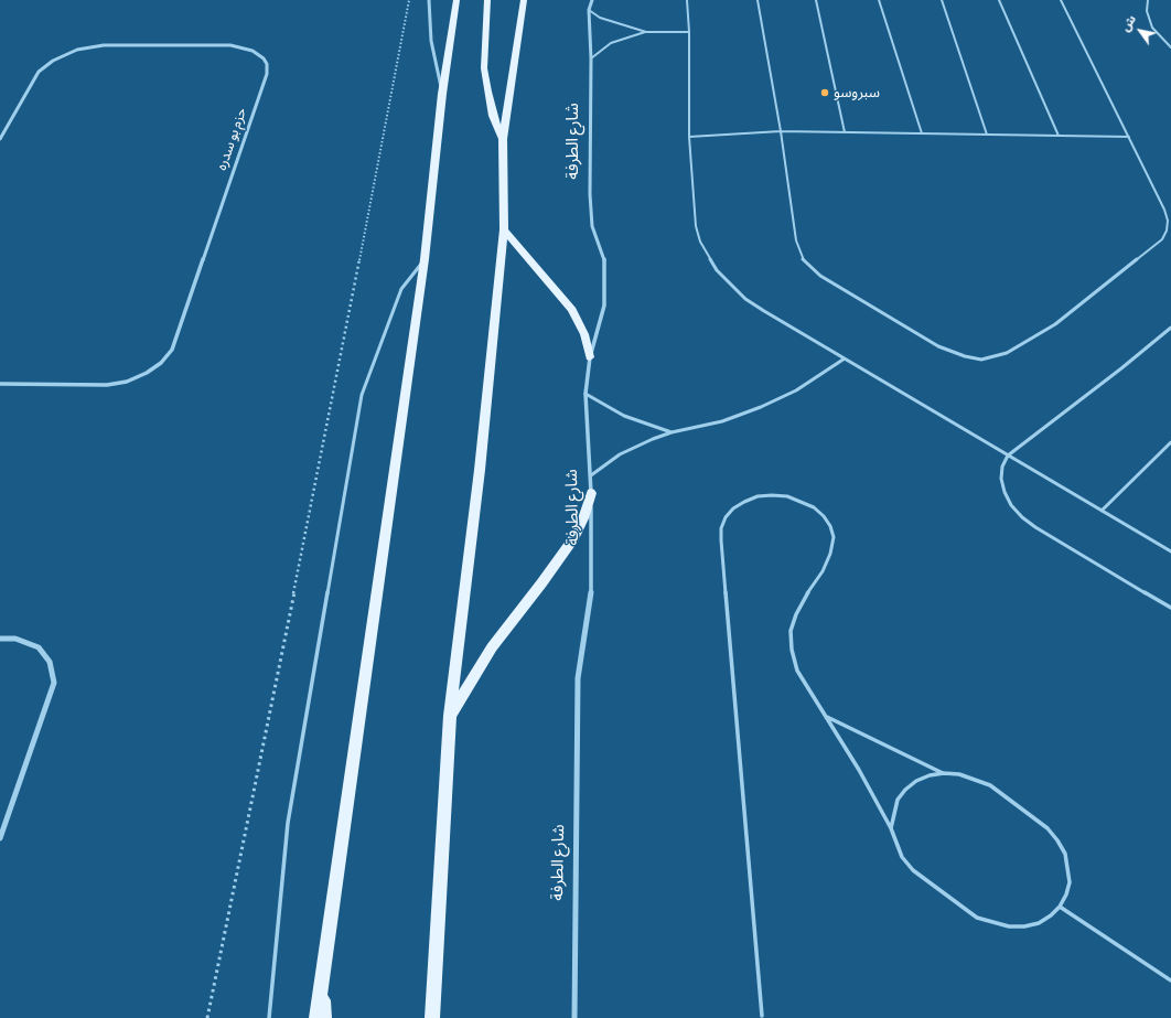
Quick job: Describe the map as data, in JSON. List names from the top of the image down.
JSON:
{
  "streets": {
    "street": ["حزم بو سدره", "شارع الطرفة"]
  },
  "places": ["سبروسو"],
  "north": "top left"
}
